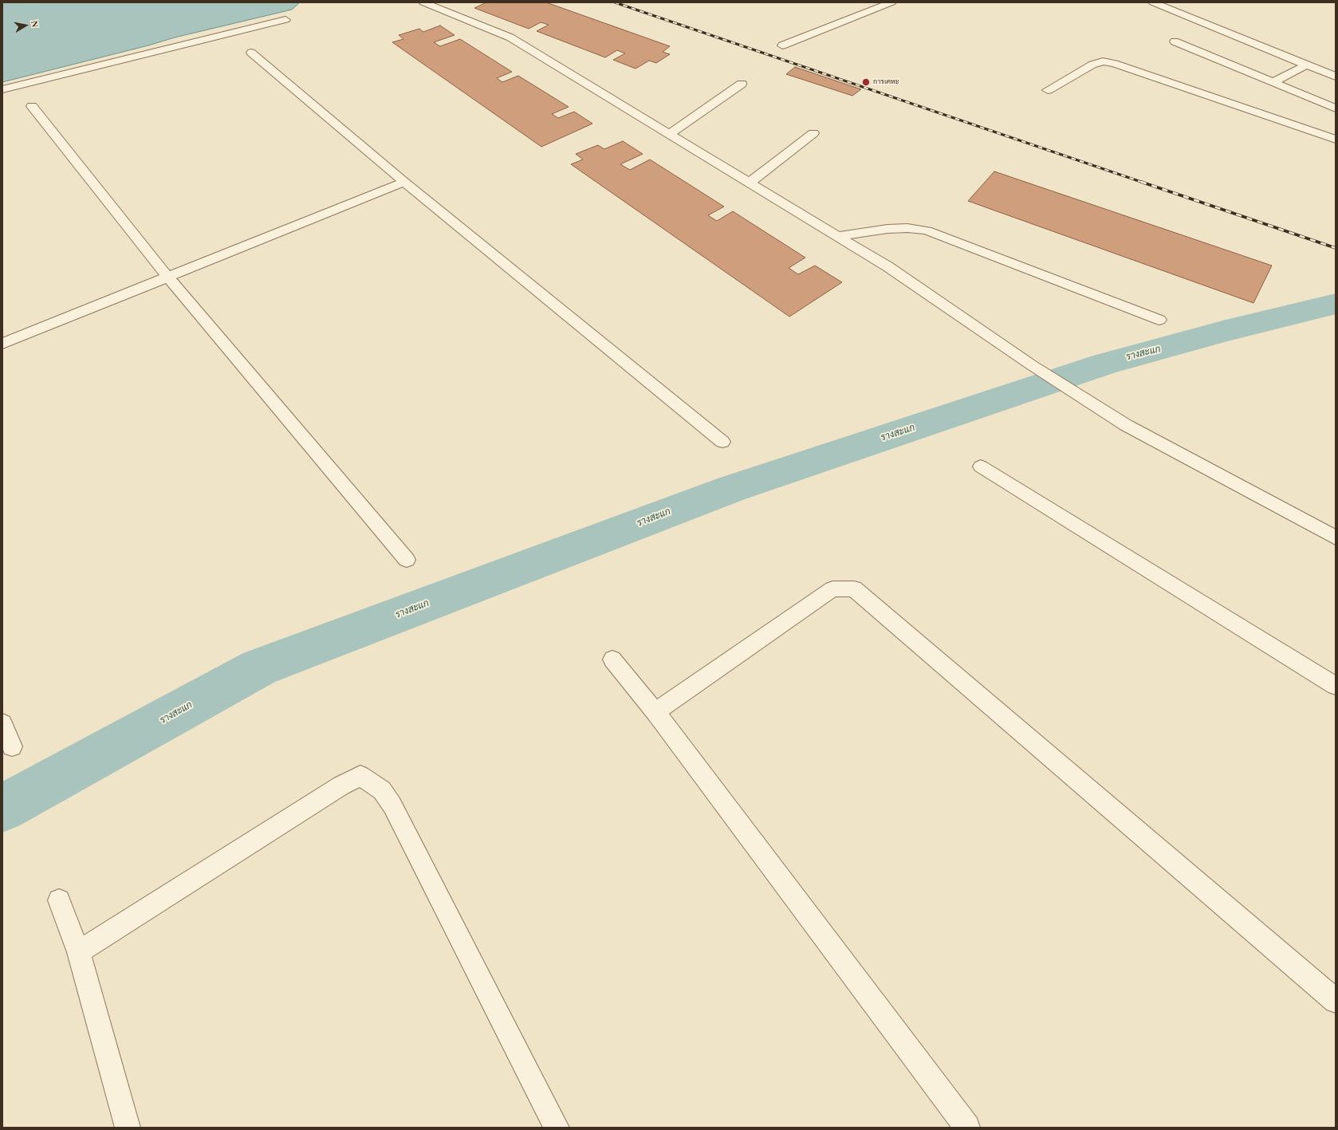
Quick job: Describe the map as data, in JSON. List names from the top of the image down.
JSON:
{
  "water": ["รางสะแก"],
  "places": ["การเคหะ"],
  "north": "right"
}
